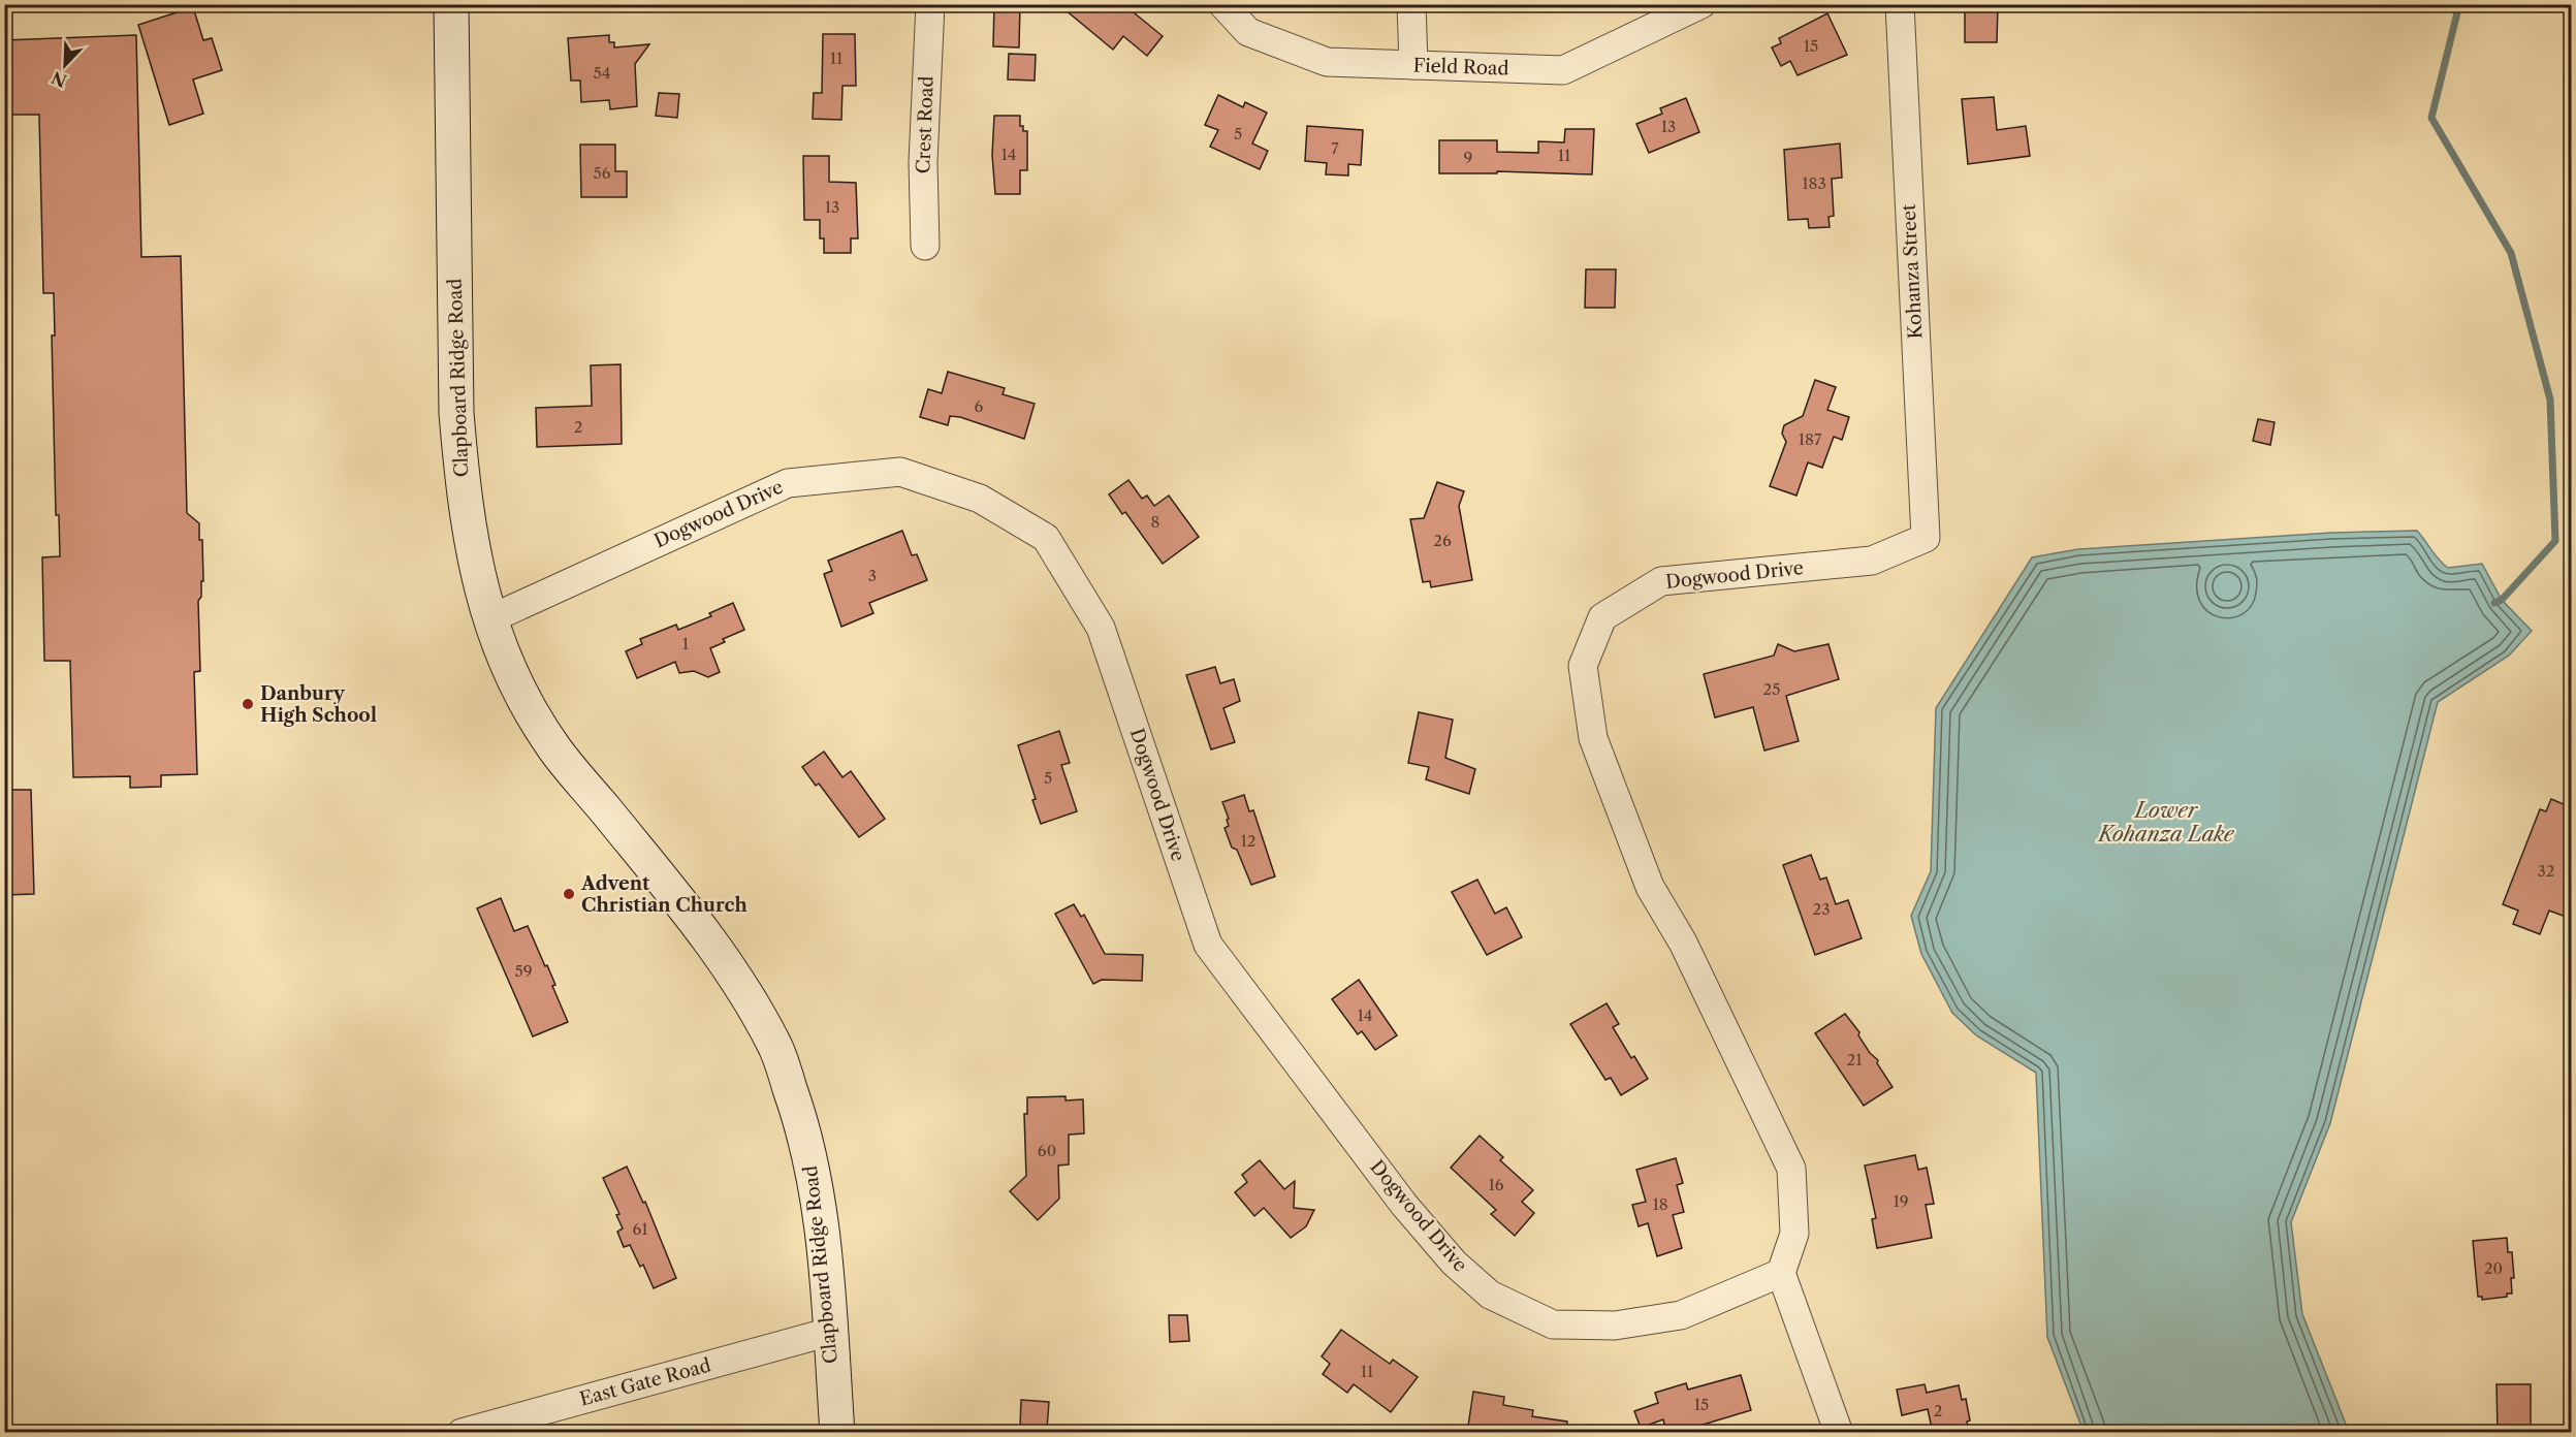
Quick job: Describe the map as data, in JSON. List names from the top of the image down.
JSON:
{
  "streets": {
    "main road": ["Clapboard Ridge Road"],
    "street": [
      "Field Road",
      "Crest Road",
      "Kohanza Street",
      "Dogwood Drive",
      "East Gate Road"
    ]
  },
  "crossings": [
    ["Kohanza Street", "Dogwood Drive"],
    ["Clapboard Ridge Road", "Dogwood Drive"],
    ["Clapboard Ridge Road", "East Gate Road"]
  ],
  "water": ["Lower Kohanza Lake"],
  "places": ["Danbury High School", "Advent Christian Church"],
  "house_numbers": [
    "15",
    "11",
    "54",
    "13",
    "5",
    "7",
    "14",
    "11",
    "9",
    "56",
    "183",
    "13",
    "6",
    "2",
    "187",
    "8",
    "26",
    "3",
    "1",
    "25",
    "5",
    "12",
    "32",
    "23",
    "59",
    "14",
    "21",
    "60",
    "16",
    "19",
    "18",
    "61",
    "20",
    "11",
    "15",
    "2"
  ],
  "north": "bottom left"
}
